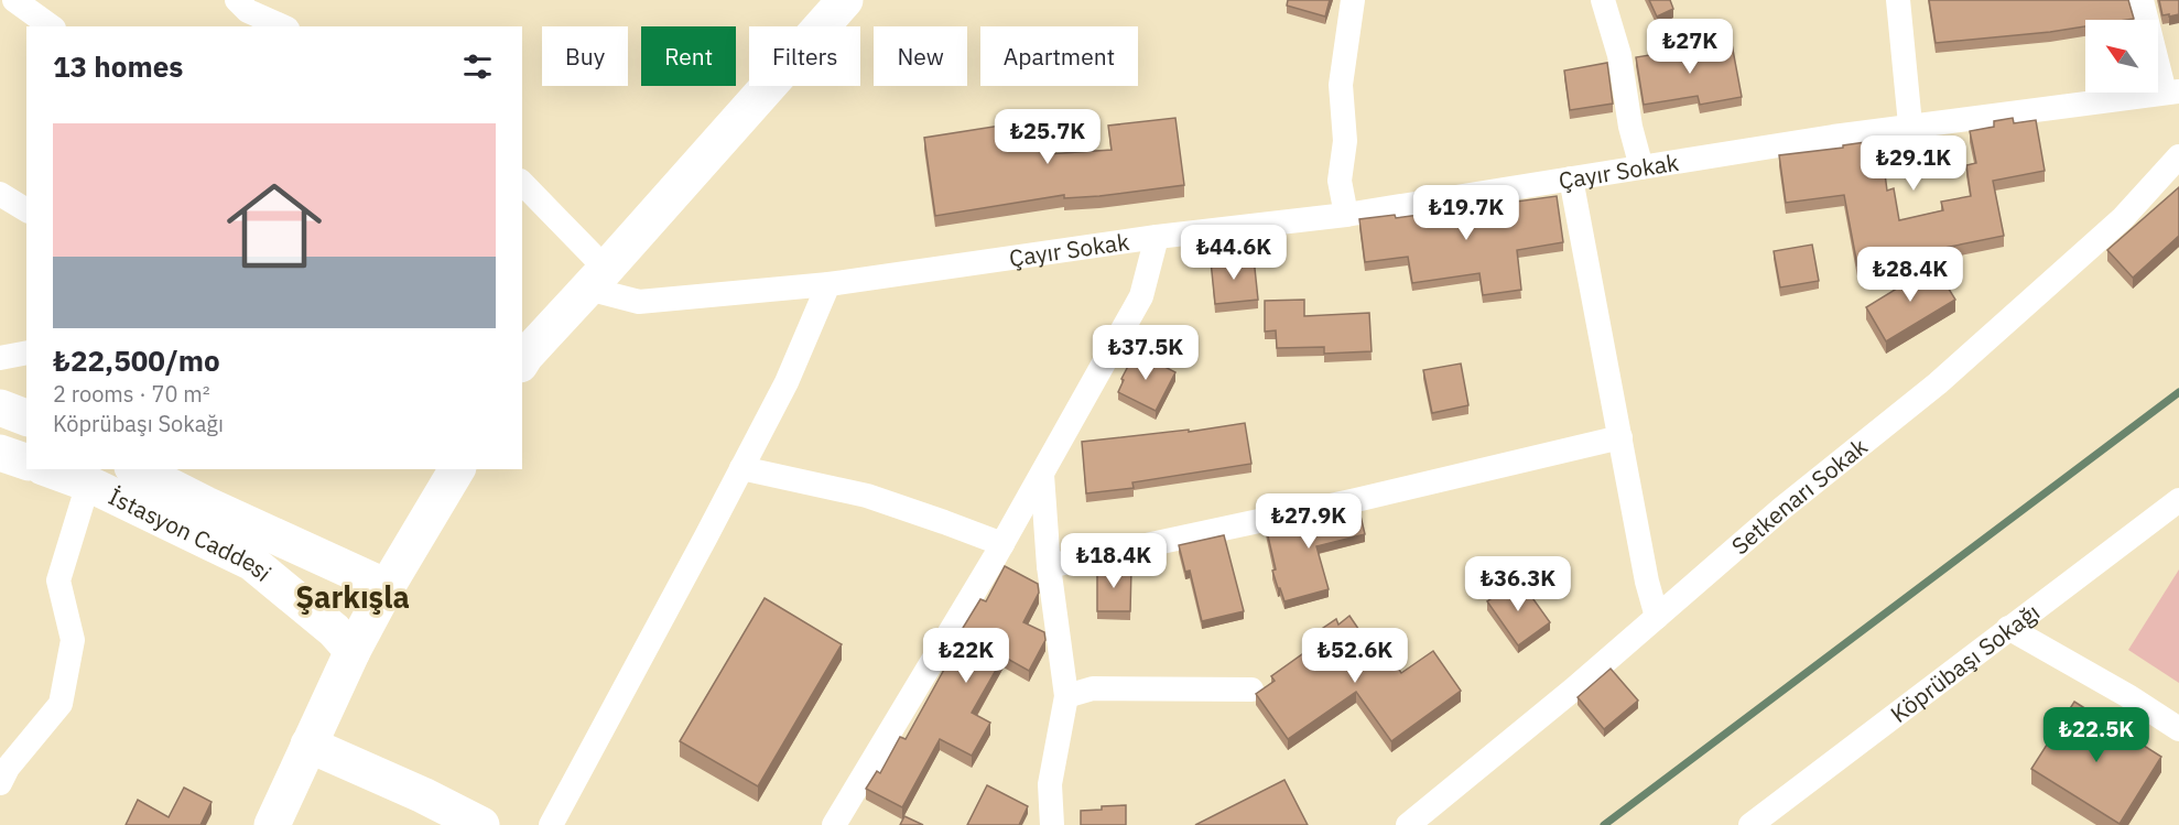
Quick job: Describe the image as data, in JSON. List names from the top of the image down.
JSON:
{
  "streets": {
    "main road": ["İstasyon Caddesi"],
    "street": ["Çayır Sokak", "Setkenarı Sokak", "Köprübaşı Sokağı"]
  },
  "districts": ["Şarkışla"],
  "north": "top left",
  "page": {
    "price": [
      "₺27K",
      "₺25.7K",
      "₺29.1K",
      "₺19.7K",
      "₺44.6K",
      "₺28.4K",
      "₺37.5K",
      "₺27.9K",
      "₺18.4K",
      "₺36.3K",
      "₺22K",
      "₺52.6K",
      "₺22.5K"
    ],
    "chip": [
      "Buy",
      "Rent",
      "Filters",
      "New",
      "Apartment"
    ],
    "heading": "13 homes",
    "list": [
      {
        "name": "₺22,500/mo",
        "note": "2 rooms · 70 m² · Köprübaşı Sokağı"
      }
    ]
  }
}
